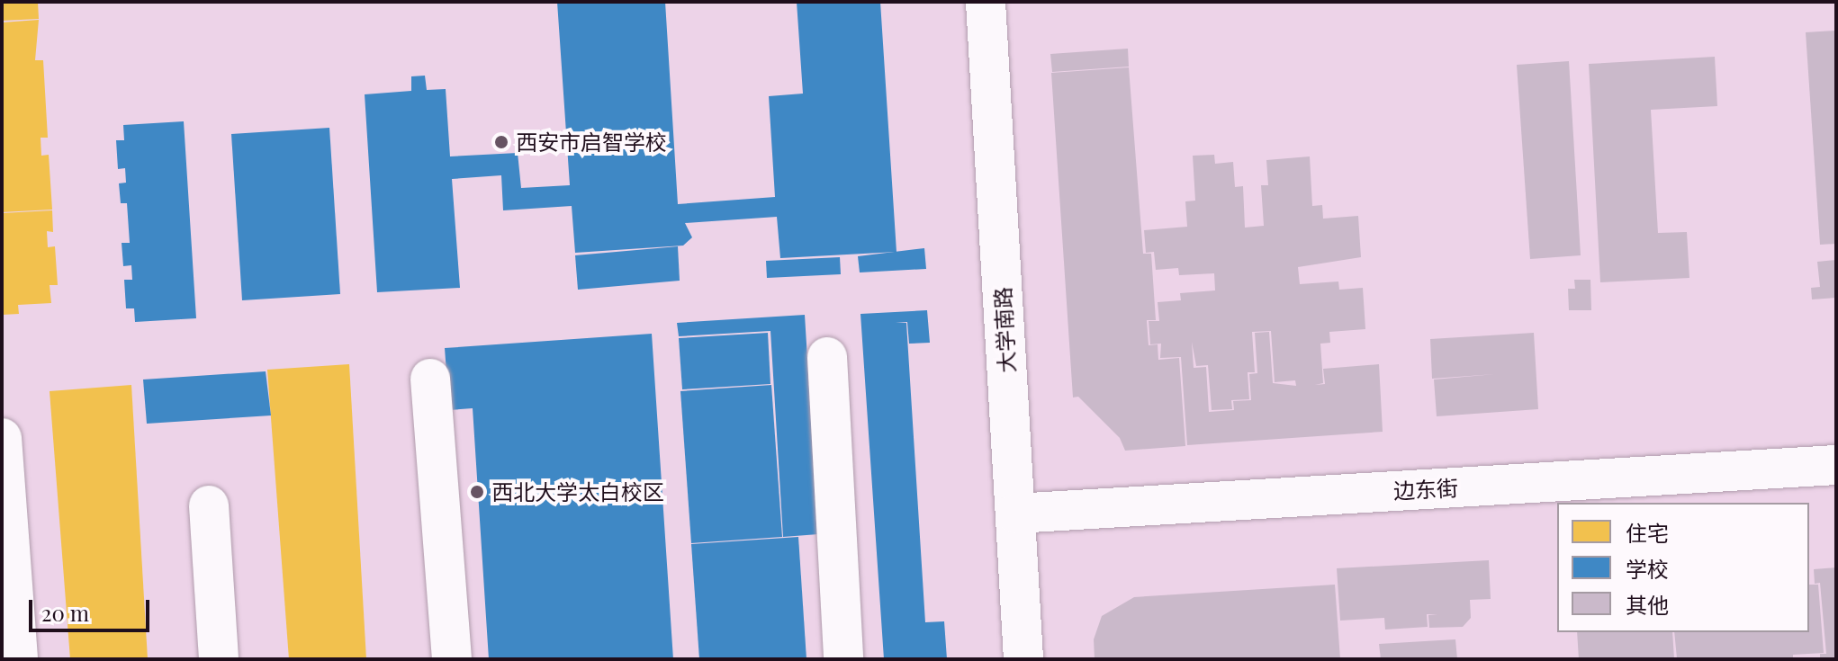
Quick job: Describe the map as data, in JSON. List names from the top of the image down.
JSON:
{
  "streets": {
    "street": ["大学南路", "边东街"]
  },
  "crossings": [
    ["大学南路", "边东街"]
  ],
  "places": ["西安市启智学校", "西北大学太白校区"],
  "legend": ["住宅", "学校", "其他"],
  "scale_bar": "20 m"
}
